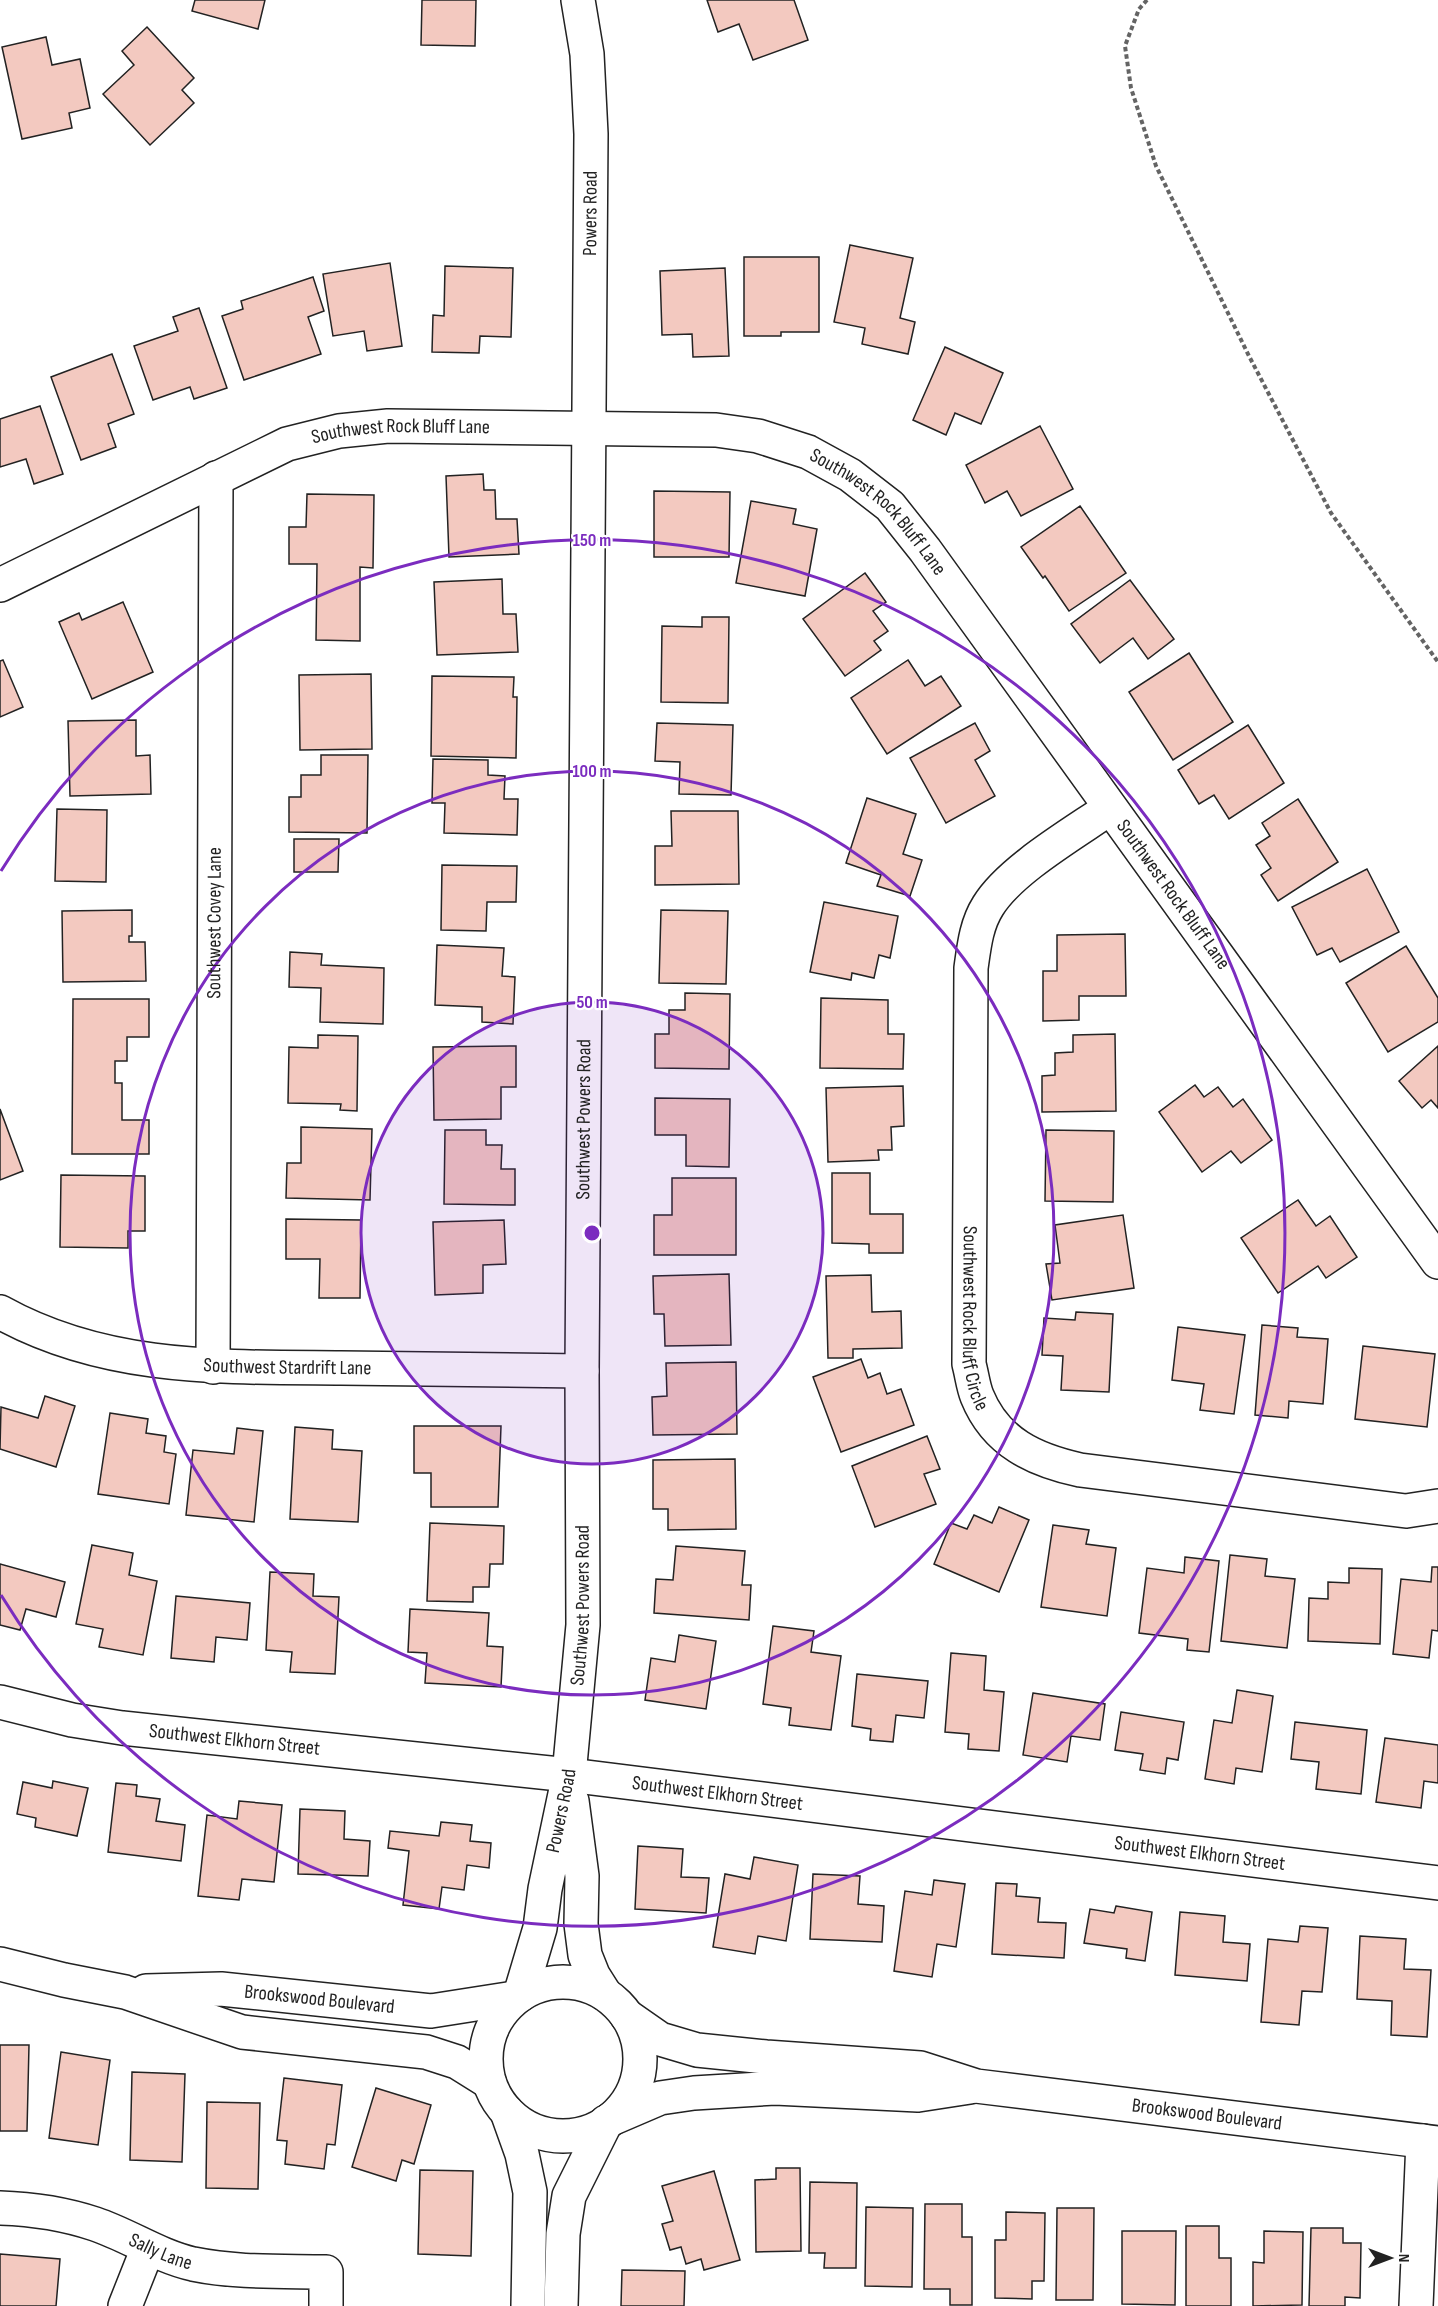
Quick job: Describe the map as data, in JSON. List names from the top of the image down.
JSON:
{
  "streets": {
    "street": [
      "Powers Road",
      "Southwest Rock Bluff Lane",
      "Southwest Covey Lane",
      "Southwest Powers Road",
      "Southwest Rock Bluff Circle",
      "Southwest Stardrift Lane",
      "Southwest Elkhorn Street",
      "Brookswood Boulevard",
      "Sally Lane"
    ]
  },
  "crossings": [
    ["Powers Road", "Southwest Rock Bluff Lane"],
    ["Powers Road", "Southwest Powers Road"],
    ["Powers Road", "Southwest Elkhorn Street"],
    ["Powers Road", "Brookswood Boulevard"],
    ["Southwest Rock Bluff Lane", "Southwest Covey Lane"],
    ["Southwest Rock Bluff Lane", "Southwest Powers Road"],
    ["Southwest Rock Bluff Lane", "Southwest Rock Bluff Circle"],
    ["Southwest Covey Lane", "Southwest Stardrift Lane"],
    ["Southwest Powers Road", "Southwest Stardrift Lane"],
    ["Southwest Powers Road", "Southwest Elkhorn Street"]
  ],
  "north": "right",
  "rings": ["150 m", "100 m", "50 m"]
}
